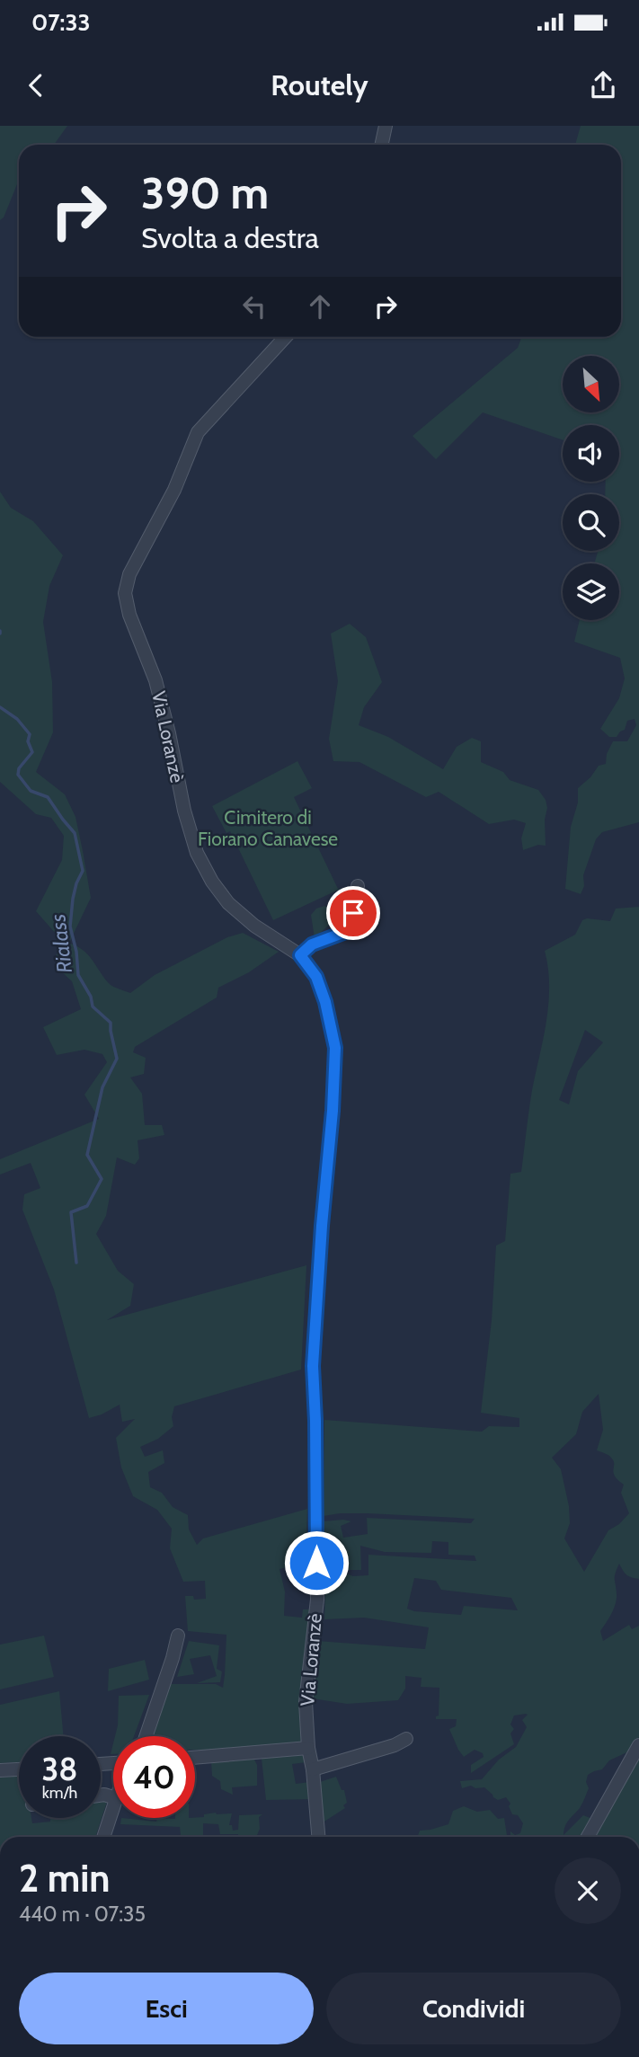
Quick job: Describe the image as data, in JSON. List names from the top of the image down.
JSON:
{
  "streets": {
    "street": ["Via Loranzè"]
  },
  "water": ["Rialass"],
  "parks": ["Cimitero di Fiorano Canavese"],
  "north": "bottom right",
  "page": {
    "status": "07:33",
    "header": "Routely",
    "turn": ["390 m", "Svolta a destra"],
    "speed": "38 km/h",
    "limit": "40",
    "heading": ["2 min", "440 m · 07:35"],
    "buttons": ["Esci", "Condividi"]
  }
}
